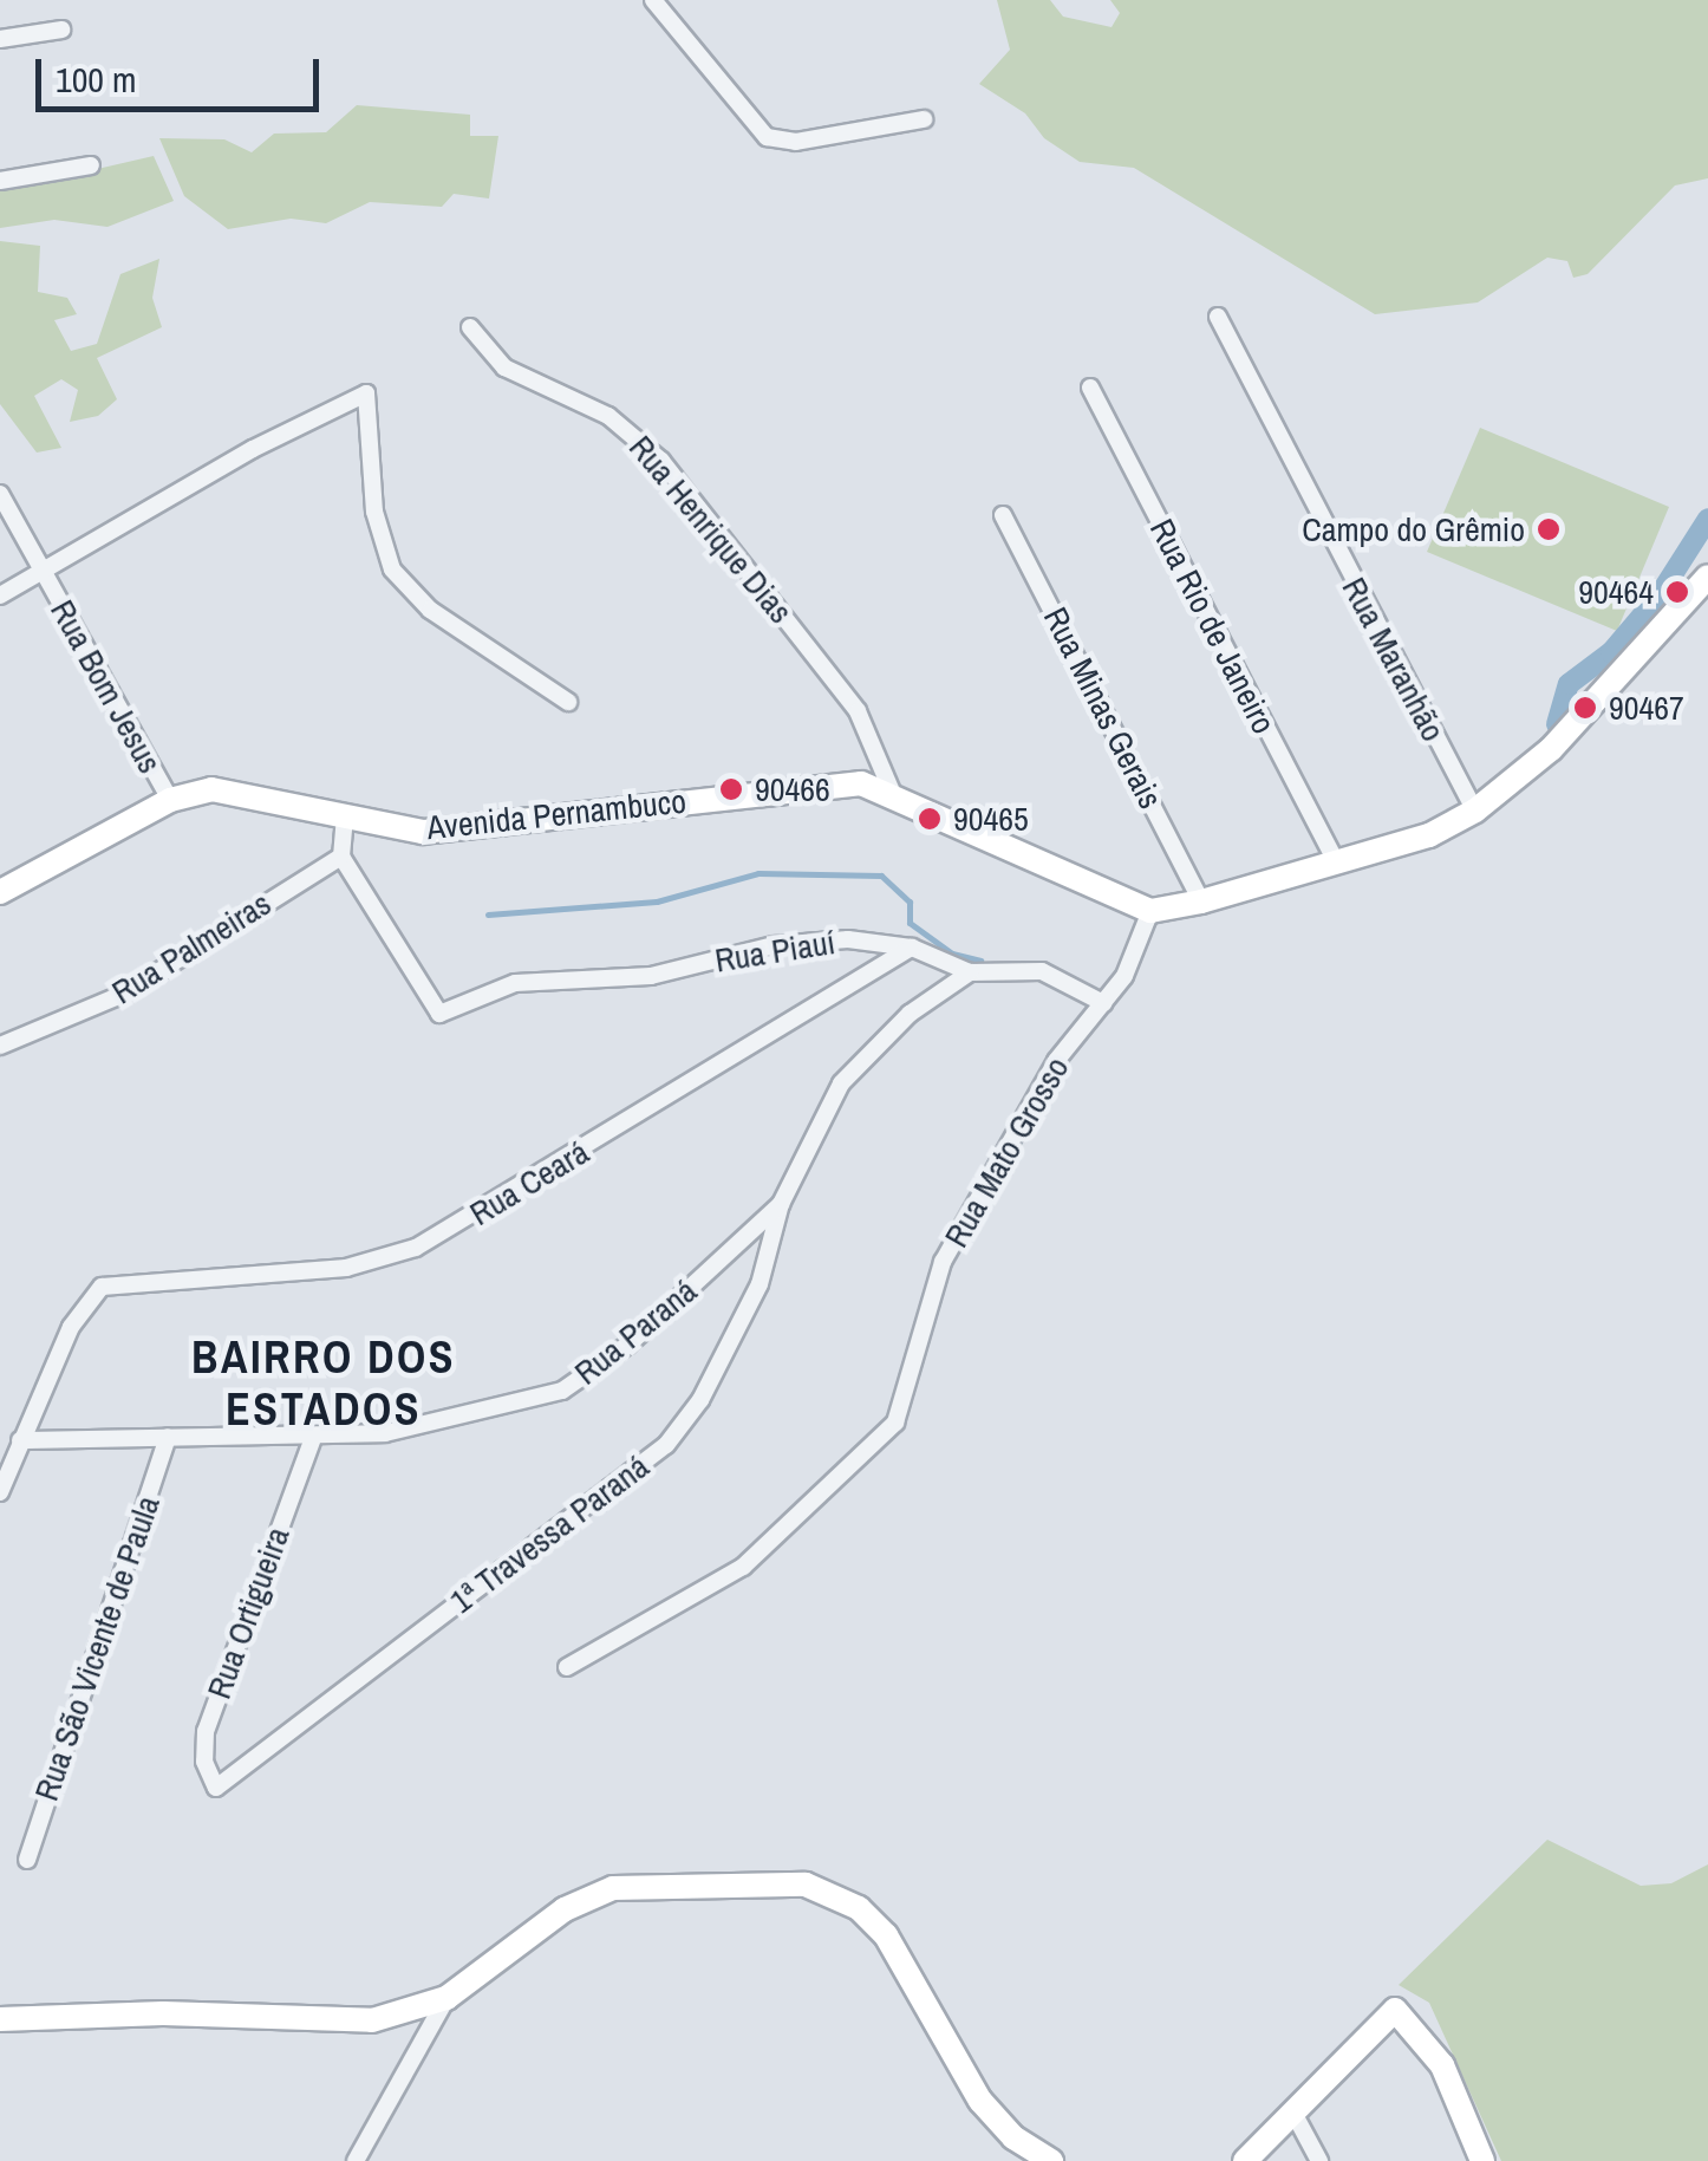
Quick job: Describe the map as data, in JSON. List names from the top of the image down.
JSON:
{
  "streets": {
    "street": [
      "Rua Henrique Dias",
      "Rua Rio de Janeiro",
      "Rua Maranhão",
      "Rua Bom Jesus",
      "Rua Minas Gerais",
      "Avenida Pernambuco",
      "Rua Palmeiras",
      "Rua Piauí",
      "Rua Mato Grosso",
      "Rua Ceará",
      "Rua Paraná",
      "1ª Travessa Paraná",
      "Rua Ortigueira",
      "Rua São Vicente de Paula"
    ]
  },
  "crossings": [
    ["Rua Henrique Dias", "Avenida Pernambuco"],
    ["Rua Bom Jesus", "Avenida Pernambuco"],
    ["Avenida Pernambuco", "Rua Mato Grosso"],
    ["Rua Palmeiras", "Rua Piauí"],
    ["Rua Piauí", "Rua Mato Grosso"],
    ["Rua Piauí", "Rua Ceará"],
    ["Rua Piauí", "Rua Paraná"],
    ["Rua Ceará", "Rua Paraná"],
    ["Rua Paraná", "1ª Travessa Paraná"],
    ["Rua Paraná", "Rua Ortigueira"],
    ["Rua Paraná", "Rua São Vicente de Paula"],
    ["1ª Travessa Paraná", "Rua Ortigueira"]
  ],
  "districts": ["BAIRRO DOS ESTADOS"],
  "places": [
    "Campo do Grêmio",
    "90464",
    "90467",
    "90466",
    "90465"
  ],
  "scale_bar": "100 m"
}
